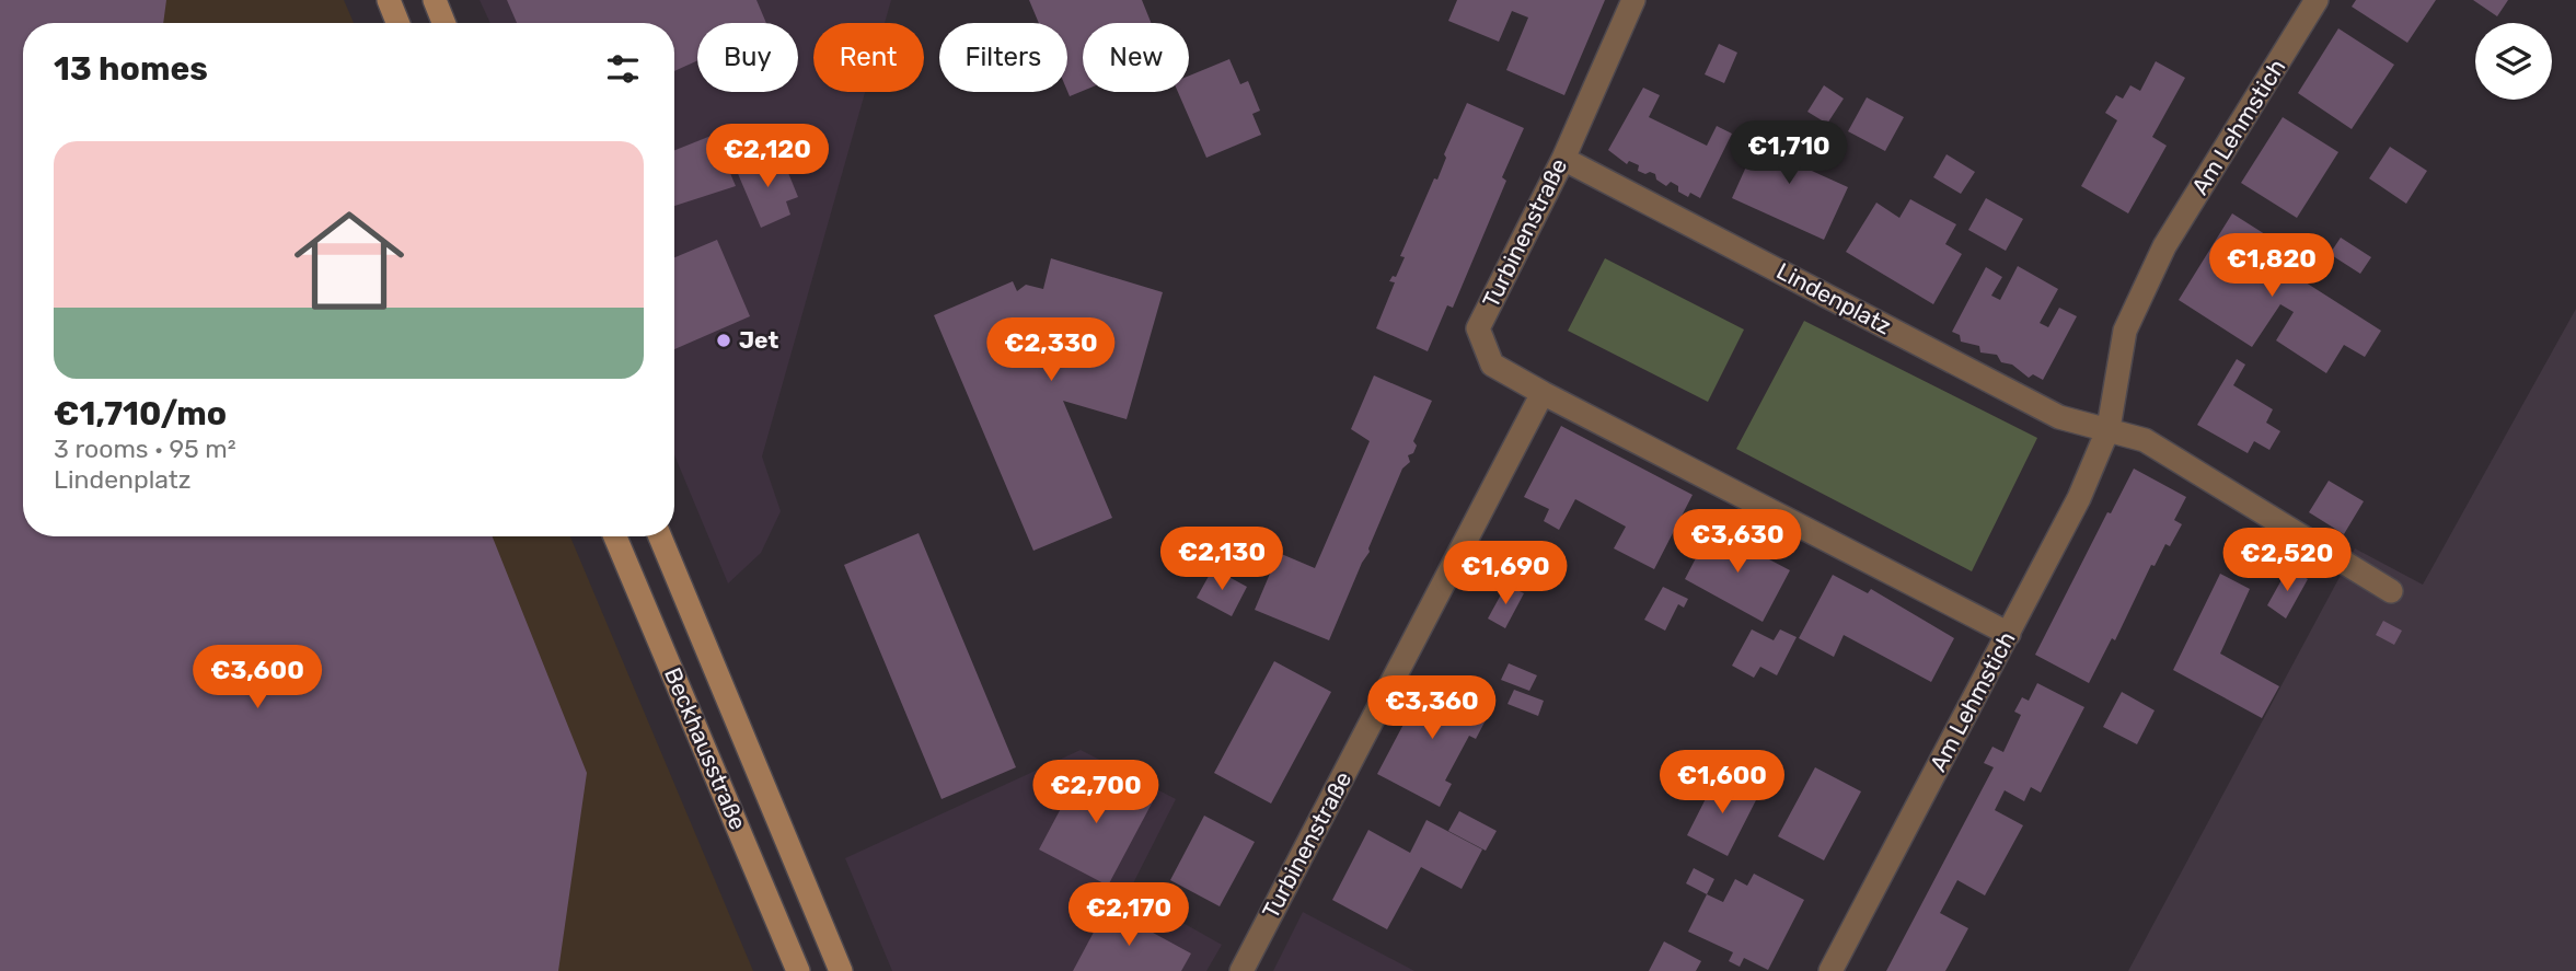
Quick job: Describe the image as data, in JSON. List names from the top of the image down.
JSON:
{
  "streets": {
    "main road": ["Beckhausstraße"],
    "street": ["Am Lehmstich", "Turbinenstraße", "Lindenplatz"]
  },
  "crossings": [
    ["Am Lehmstich", "Lindenplatz"],
    ["Turbinenstraße", "Lindenplatz"]
  ],
  "places": ["Jet"],
  "page": {
    "chip": [
      "Buy",
      "Rent",
      "Filters",
      "New"
    ],
    "heading": "13 homes",
    "list": [
      {
        "name": "€1,710/mo",
        "note": "3 rooms · 95 m² · Lindenplatz"
      }
    ],
    "price": [
      "€1,710",
      "€2,120",
      "€1,820",
      "€2,330",
      "€3,630",
      "€2,130",
      "€2,520",
      "€1,690",
      "€3,600",
      "€3,360",
      "€1,600",
      "€2,700",
      "€2,170"
    ]
  }
}
